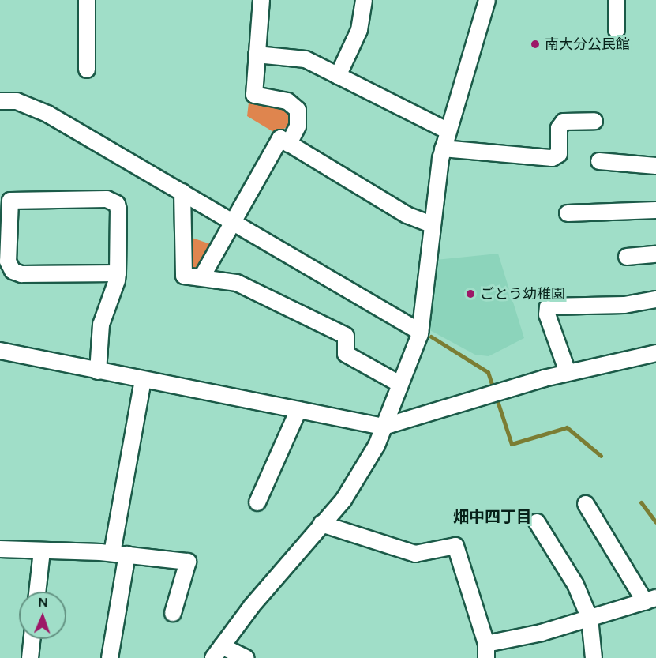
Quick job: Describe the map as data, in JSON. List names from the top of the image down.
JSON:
{
  "districts": ["畑中四丁目"],
  "places": ["南大分公民館", "ごとう幼稚園"],
  "north": "top"
}
